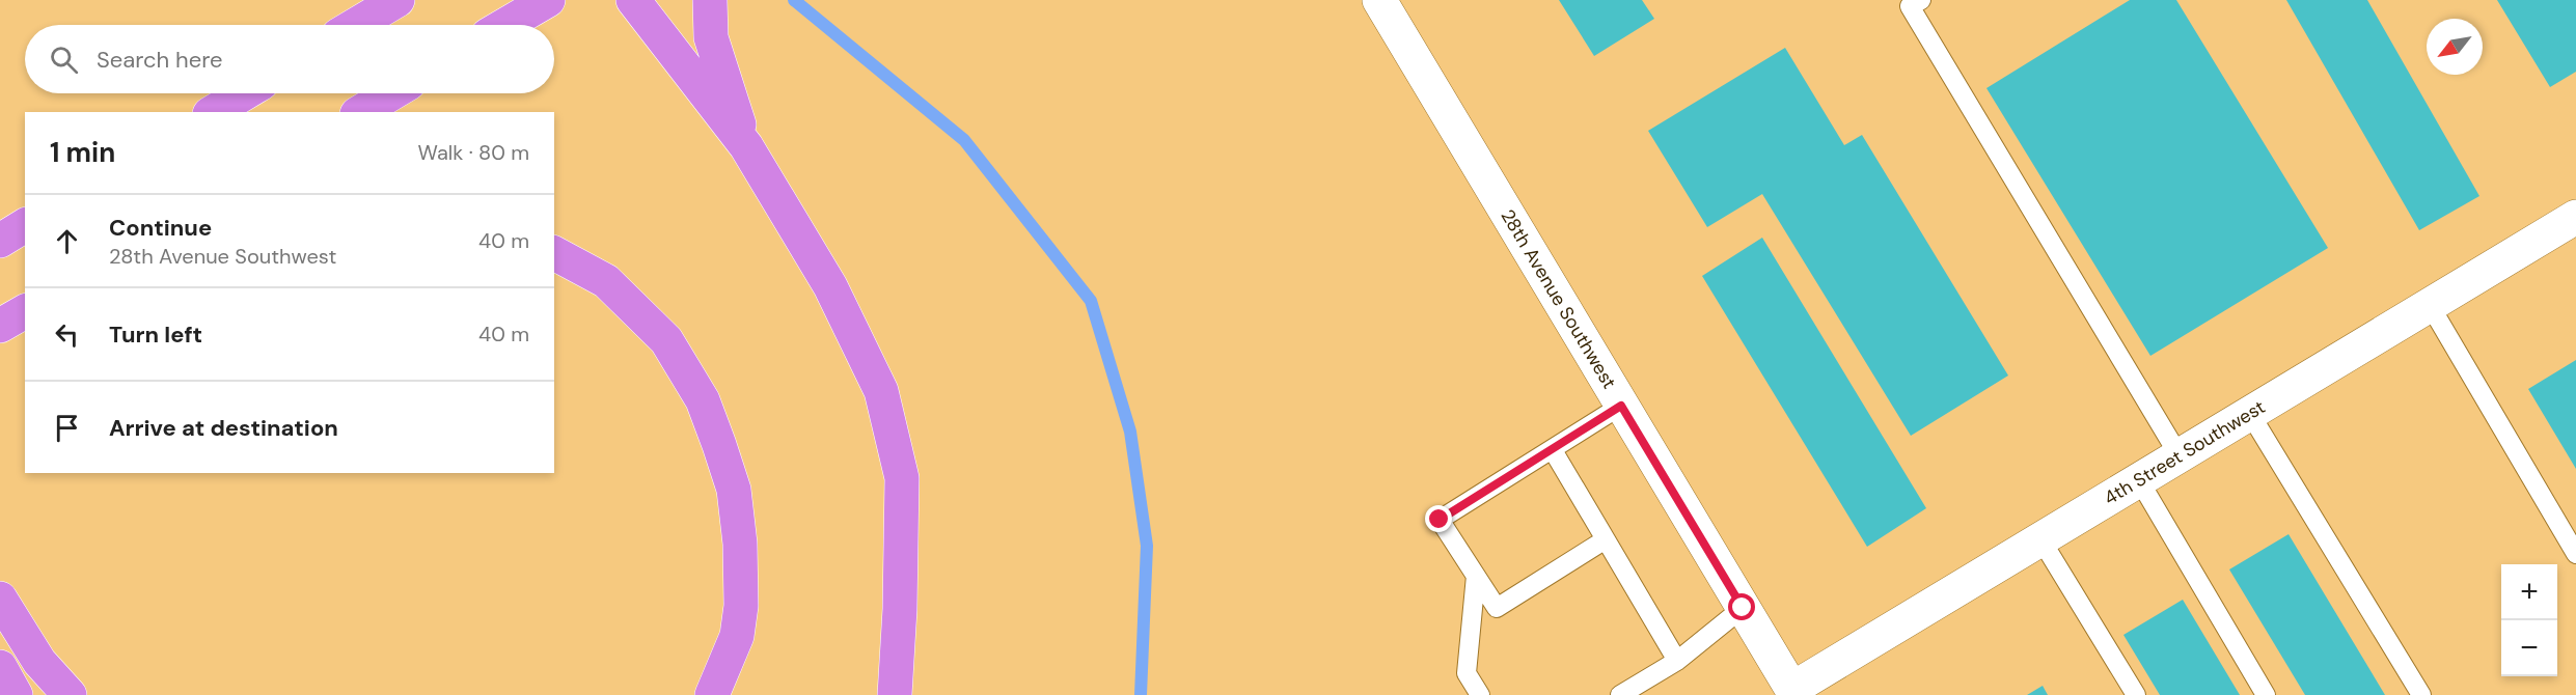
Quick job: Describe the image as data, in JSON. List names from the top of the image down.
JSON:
{
  "streets": {
    "street": ["28th Avenue Southwest", "4th Street Southwest"]
  },
  "crossings": [
    ["28th Avenue Southwest", "4th Street Southwest"]
  ],
  "north": "bottom left",
  "page": {
    "search": "Search here",
    "heading": ["1 min", "Walk · 80 m"],
    "list": [
      ["Continue", "28th Avenue Southwest", "40 m"],
      ["Turn left", "40 m"],
      "Arrive at destination"
    ],
    "map_buttons": ["+", "−"]
  }
}
